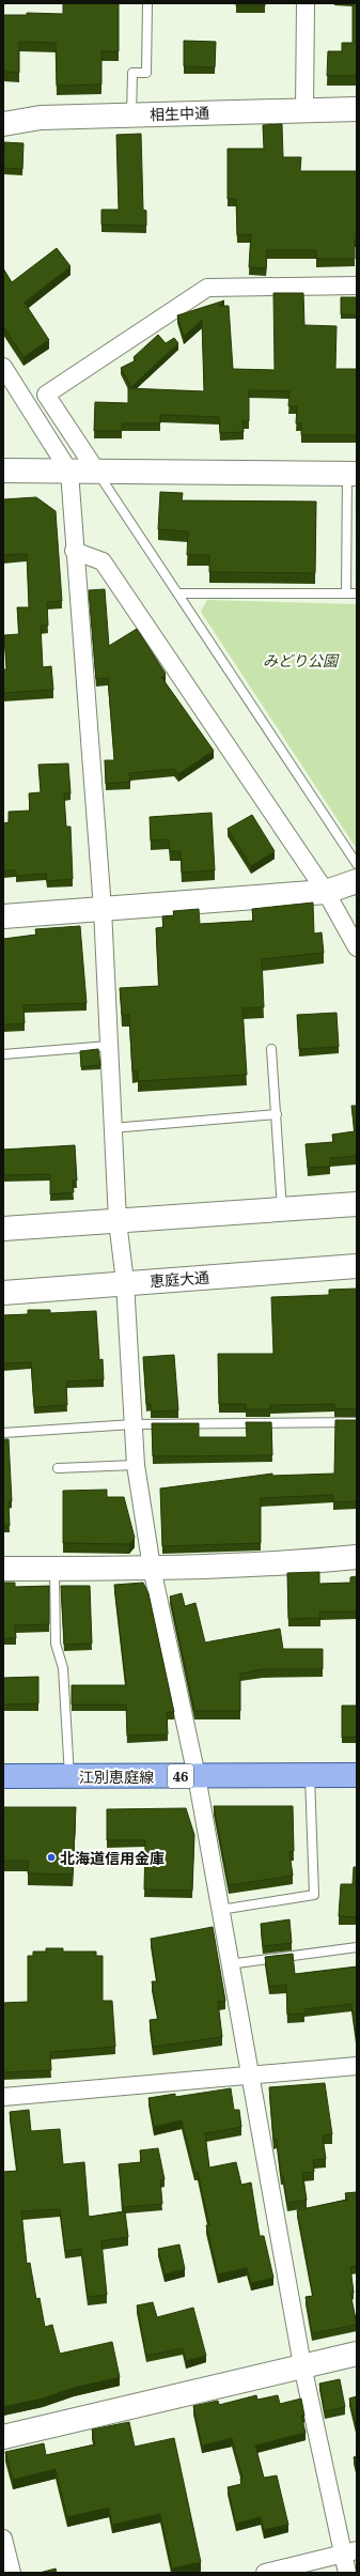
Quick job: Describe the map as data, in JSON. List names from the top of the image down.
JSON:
{
  "streets": {
    "main road": ["江別恵庭線", "46"],
    "street": ["相生中通", "恵庭大通"]
  },
  "parks": ["みどり公園"],
  "places": ["北海道信用金庫"]
}
